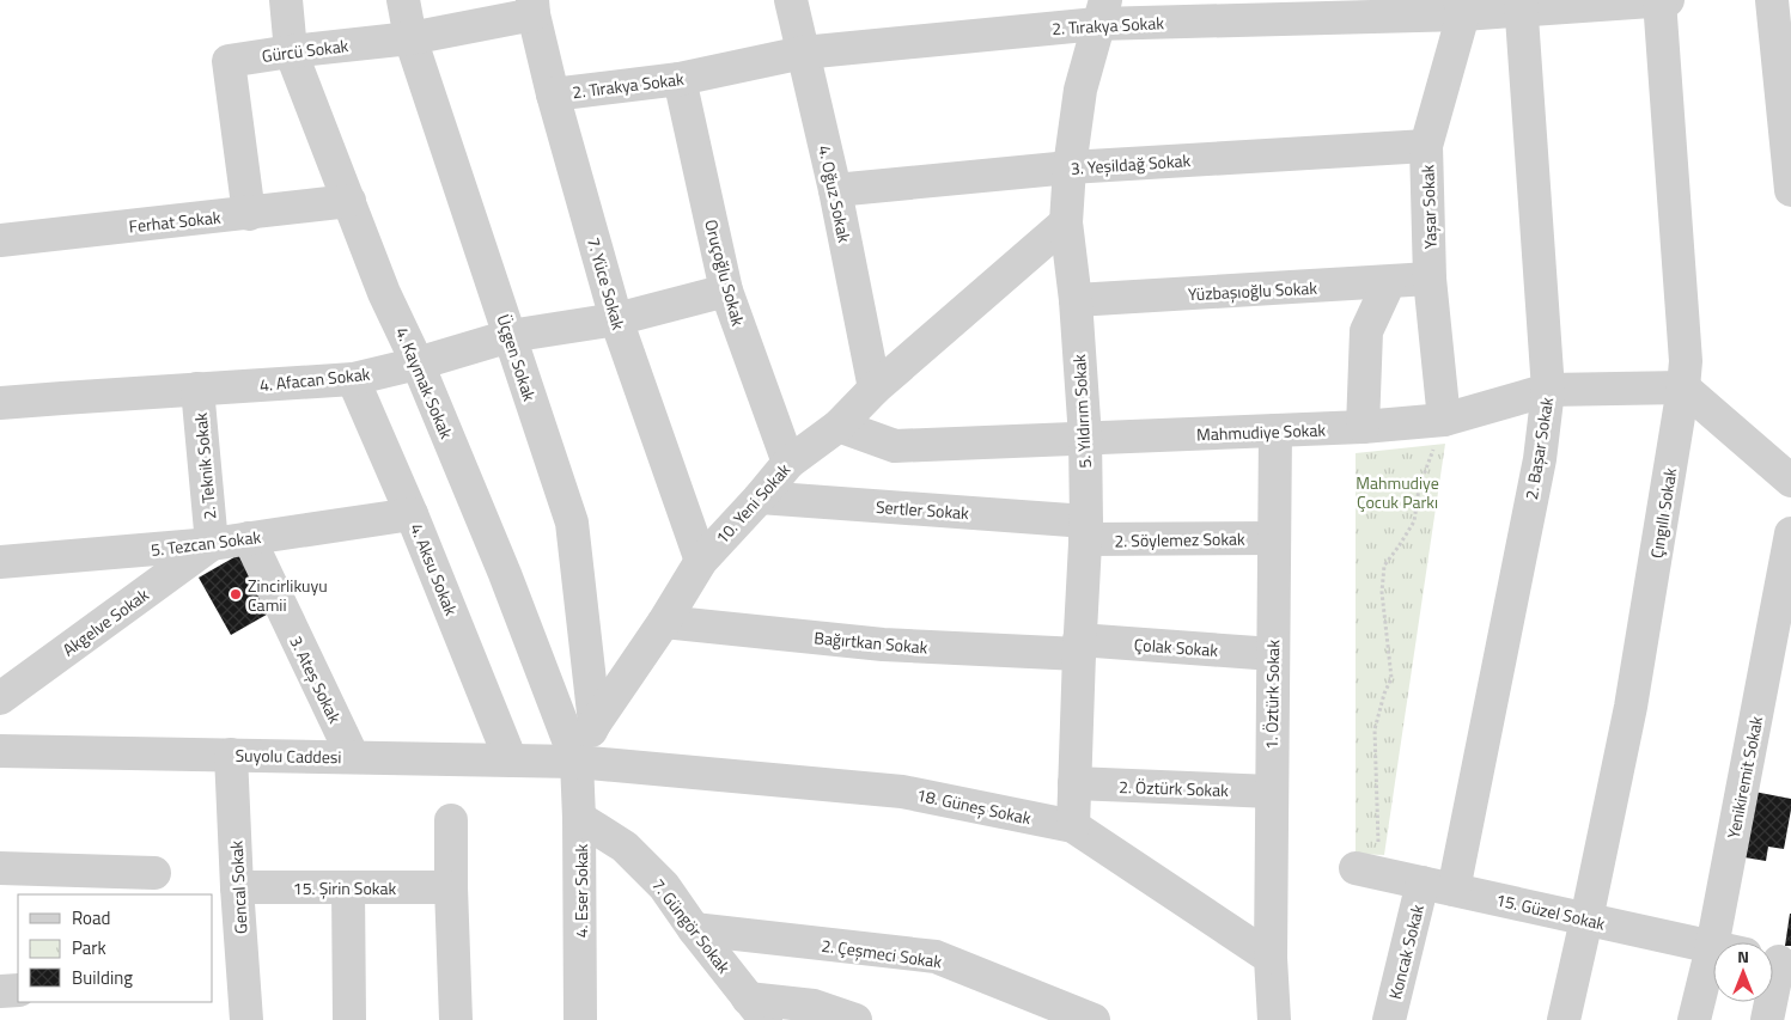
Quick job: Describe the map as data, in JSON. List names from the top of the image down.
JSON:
{
  "streets": {
    "street": [
      "2. Tırakya Sokak",
      "Gürcü Sokak",
      "3. Yeşildağ Sokak",
      "4. Oğuz Sokak",
      "Yaşar Sokak",
      "Ferhat Sokak",
      "Oruçoğlu Sokak",
      "7. Yüce Sokak",
      "Yüzbaşıoğlu Sokak",
      "Üçgen Sokak",
      "4. Afacan Sokak",
      "4. Kaymak Sokak",
      "5. Yıldırım Sokak",
      "Mahmudiye Sokak",
      "2. Başar Sokak",
      "2. Teknik Sokak",
      "10. Yeni Sokak",
      "Sertler Sokak",
      "Çıngıllı Sokak",
      "2. Söylemez Sokak",
      "5. Tezcan Sokak",
      "4. Aksu Sokak",
      "Akgelve Sokak",
      "Bağırtkan Sokak",
      "Çolak Sokak",
      "3. Ateş Sokak",
      "1. Öztürk Sokak",
      "Suyolu Caddesi",
      "Yenikiremit Sokak",
      "2. Öztürk Sokak",
      "18. Güneş Sokak",
      "Gencal Sokak",
      "15. Şirin Sokak",
      "4. Eser Sokak",
      "15. Güzel Sokak",
      "7. Güngör Sokak",
      "Koncak Sokak",
      "2. Çeşmeci Sokak"
    ]
  },
  "crossings": [
    ["2. Tırakya Sokak", "4. Oğuz Sokak"],
    ["2. Tırakya Sokak", "Yaşar Sokak"],
    ["2. Tırakya Sokak", "Oruçoğlu Sokak"],
    ["2. Tırakya Sokak", "7. Yüce Sokak"],
    ["2. Tırakya Sokak", "5. Yıldırım Sokak"],
    ["2. Tırakya Sokak", "2. Başar Sokak"],
    ["2. Tırakya Sokak", "Çıngıllı Sokak"],
    ["Gürcü Sokak", "Ferhat Sokak"],
    ["Gürcü Sokak", "7. Yüce Sokak"],
    ["Gürcü Sokak", "Üçgen Sokak"],
    ["Gürcü Sokak", "4. Kaymak Sokak"],
    ["3. Yeşildağ Sokak", "4. Oğuz Sokak"],
    ["3. Yeşildağ Sokak", "Yaşar Sokak"],
    ["3. Yeşildağ Sokak", "5. Yıldırım Sokak"],
    ["4. Oğuz Sokak", "10. Yeni Sokak"],
    ["Yaşar Sokak", "Yüzbaşıoğlu Sokak"],
    ["Yaşar Sokak", "Mahmudiye Sokak"],
    ["Ferhat Sokak", "4. Kaymak Sokak"],
    ["Oruçoğlu Sokak", "4. Afacan Sokak"],
    ["Oruçoğlu Sokak", "10. Yeni Sokak"],
    ["7. Yüce Sokak", "4. Afacan Sokak"],
    ["7. Yüce Sokak", "10. Yeni Sokak"],
    ["Yüzbaşıoğlu Sokak", "5. Yıldırım Sokak"],
    ["Üçgen Sokak", "4. Afacan Sokak"],
    ["Üçgen Sokak", "10. Yeni Sokak"],
    ["4. Afacan Sokak", "4. Kaymak Sokak"],
    ["4. Afacan Sokak", "2. Teknik Sokak"],
    ["4. Afacan Sokak", "4. Aksu Sokak"],
    ["4. Kaymak Sokak", "10. Yeni Sokak"],
    ["4. Kaymak Sokak", "Suyolu Caddesi"],
    ["4. Kaymak Sokak", "18. Güneş Sokak"],
    ["4. Kaymak Sokak", "4. Eser Sokak"],
    ["5. Yıldırım Sokak", "Mahmudiye Sokak"],
    ["5. Yıldırım Sokak", "10. Yeni Sokak"],
    ["5. Yıldırım Sokak", "Sertler Sokak"],
    ["5. Yıldırım Sokak", "2. Söylemez Sokak"],
    ["5. Yıldırım Sokak", "Bağırtkan Sokak"],
    ["5. Yıldırım Sokak", "Çolak Sokak"],
    ["5. Yıldırım Sokak", "2. Öztürk Sokak"],
    ["5. Yıldırım Sokak", "18. Güneş Sokak"],
    ["Mahmudiye Sokak", "2. Başar Sokak"],
    ["Mahmudiye Sokak", "10. Yeni Sokak"],
    ["Mahmudiye Sokak", "Çıngıllı Sokak"],
    ["Mahmudiye Sokak", "1. Öztürk Sokak"],
    ["2. Başar Sokak", "15. Güzel Sokak"],
    ["2. Teknik Sokak", "5. Tezcan Sokak"],
    ["2. Teknik Sokak", "Akgelve Sokak"],
    ["10. Yeni Sokak", "Sertler Sokak"],
    ["10. Yeni Sokak", "Bağırtkan Sokak"],
    ["10. Yeni Sokak", "Suyolu Caddesi"],
    ["10. Yeni Sokak", "18. Güneş Sokak"],
    ["10. Yeni Sokak", "4. Eser Sokak"],
    ["Sertler Sokak", "2. Söylemez Sokak"],
    ["Çıngıllı Sokak", "15. Güzel Sokak"],
    ["2. Söylemez Sokak", "1. Öztürk Sokak"],
    ["5. Tezcan Sokak", "4. Aksu Sokak"],
    ["5. Tezcan Sokak", "Akgelve Sokak"],
    ["5. Tezcan Sokak", "3. Ateş Sokak"],
    ["4. Aksu Sokak", "Suyolu Caddesi"],
    ["Bağırtkan Sokak", "Çolak Sokak"],
    ["Çolak Sokak", "1. Öztürk Sokak"],
    ["3. Ateş Sokak", "Suyolu Caddesi"],
    ["1. Öztürk Sokak", "2. Öztürk Sokak"],
    ["1. Öztürk Sokak", "18. Güneş Sokak"],
    ["Suyolu Caddesi", "18. Güneş Sokak"],
    ["Suyolu Caddesi", "Gencal Sokak"],
    ["Suyolu Caddesi", "4. Eser Sokak"],
    ["Yenikiremit Sokak", "15. Güzel Sokak"],
    ["18. Güneş Sokak", "4. Eser Sokak"],
    ["Gencal Sokak", "15. Şirin Sokak"],
    ["4. Eser Sokak", "7. Güngör Sokak"],
    ["15. Güzel Sokak", "Koncak Sokak"],
    ["7. Güngör Sokak", "2. Çeşmeci Sokak"]
  ],
  "parks": ["Mahmudiye Çocuk Parkı"],
  "places": ["Zincirlikuyu Camii"],
  "legend": ["Road", "Park", "Building"],
  "north": "top"
}
